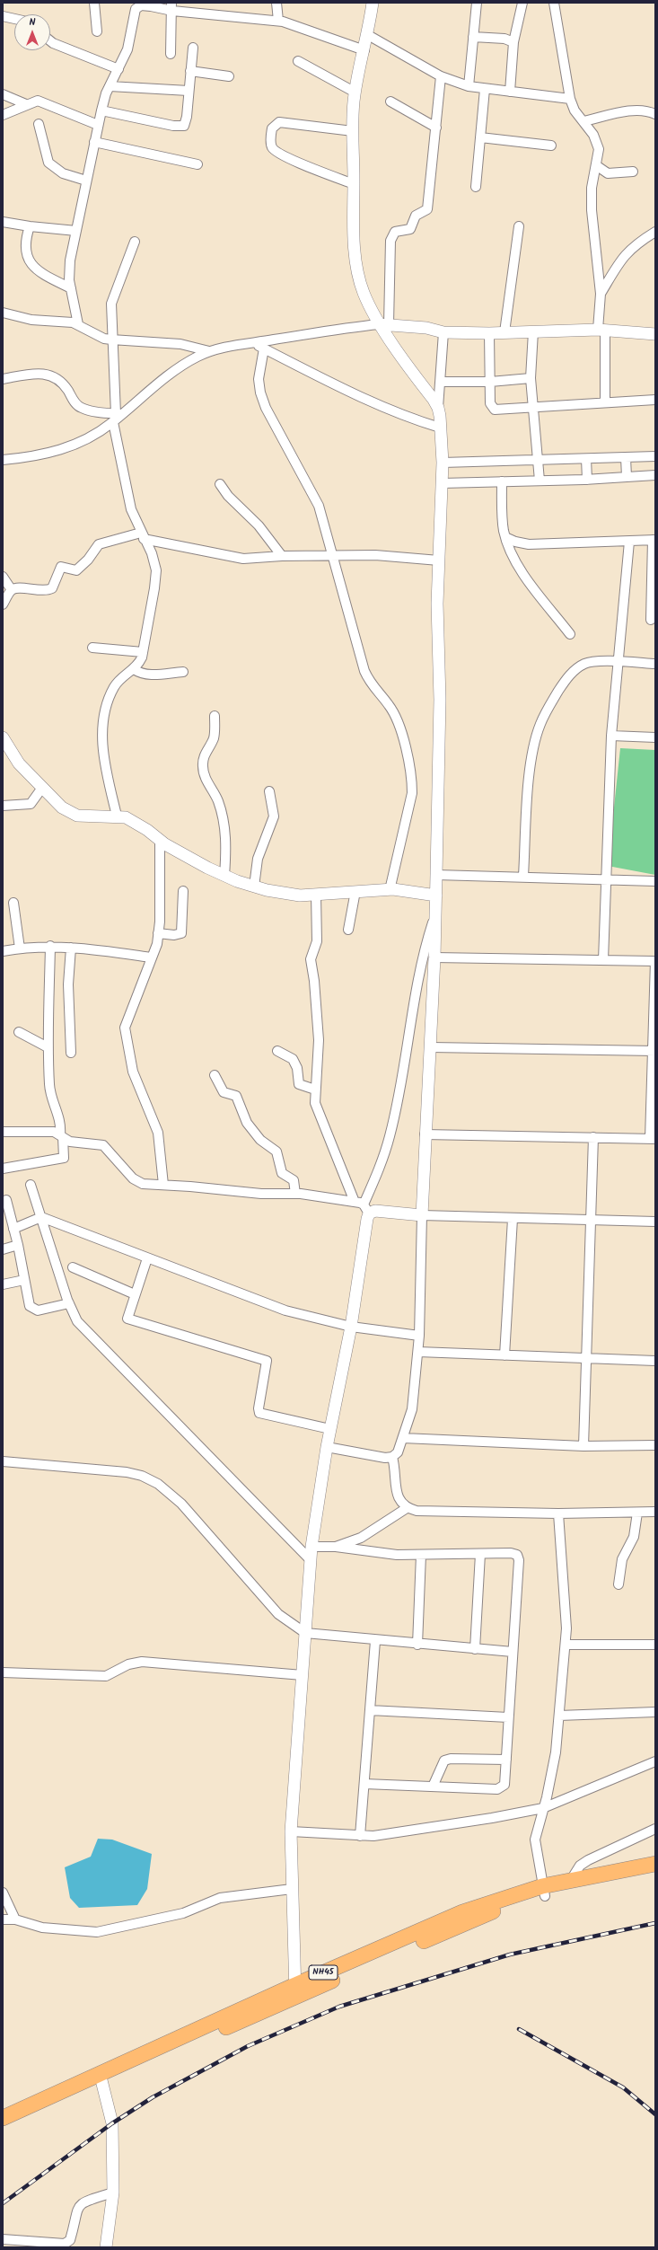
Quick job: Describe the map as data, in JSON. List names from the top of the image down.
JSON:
{
  "streets": {
    "highway": ["NH45"]
  },
  "north": "top"
}
